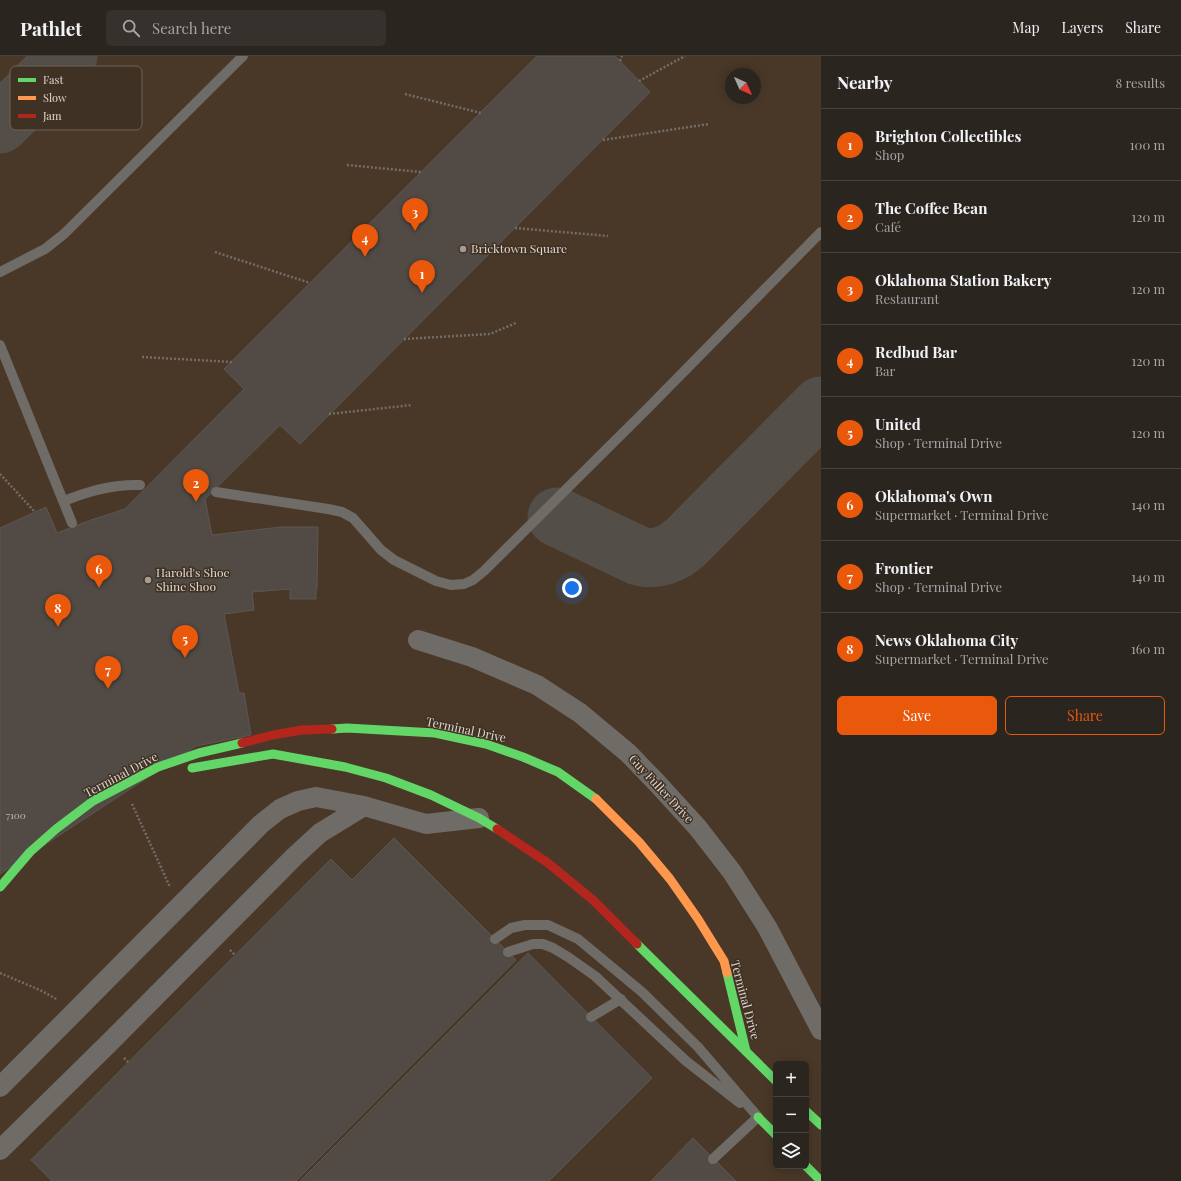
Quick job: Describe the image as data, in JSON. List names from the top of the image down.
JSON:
{
  "streets": {
    "main road": ["Terminal Drive"],
    "street": ["Guy Fuller Drive"]
  },
  "places": ["Bricktown Square", "Harold's Shoe Shine Shoo"],
  "house_numbers": ["7100"],
  "legend": ["Fast", "Slow", "Jam"],
  "north": "bottom right",
  "page": {
    "header": "Pathlet",
    "search": "Search here",
    "nav": ["Map", "Layers", "Share"],
    "heading": ["Nearby", "8 results"],
    "list": [
      {
        "mark": "1",
        "name": "Brighton Collectibles",
        "note": "Shop",
        "value": "100 m"
      },
      {
        "mark": "2",
        "name": "The Coffee Bean",
        "note": "Café",
        "value": "120 m"
      },
      {
        "mark": "3",
        "name": "Oklahoma Station Bakery",
        "note": "Restaurant",
        "value": "120 m"
      },
      {
        "mark": "4",
        "name": "Redbud Bar",
        "note": "Bar",
        "value": "120 m"
      },
      {
        "mark": "5",
        "name": "United",
        "note": "Shop · Terminal Drive",
        "value": "120 m"
      },
      {
        "mark": "6",
        "name": "Oklahoma's Own",
        "note": "Supermarket · Terminal Drive",
        "value": "140 m"
      },
      {
        "mark": "7",
        "name": "Frontier",
        "note": "Shop · Terminal Drive",
        "value": "140 m"
      },
      {
        "mark": "8",
        "name": "News Oklahoma City",
        "note": "Supermarket · Terminal Drive",
        "value": "160 m"
      }
    ],
    "pins": [
      "3",
      "4",
      "1",
      "2",
      "6",
      "8",
      "5",
      "7"
    ],
    "buttons": ["Save", "Share"],
    "map_buttons": ["+", "−"]
  }
}
